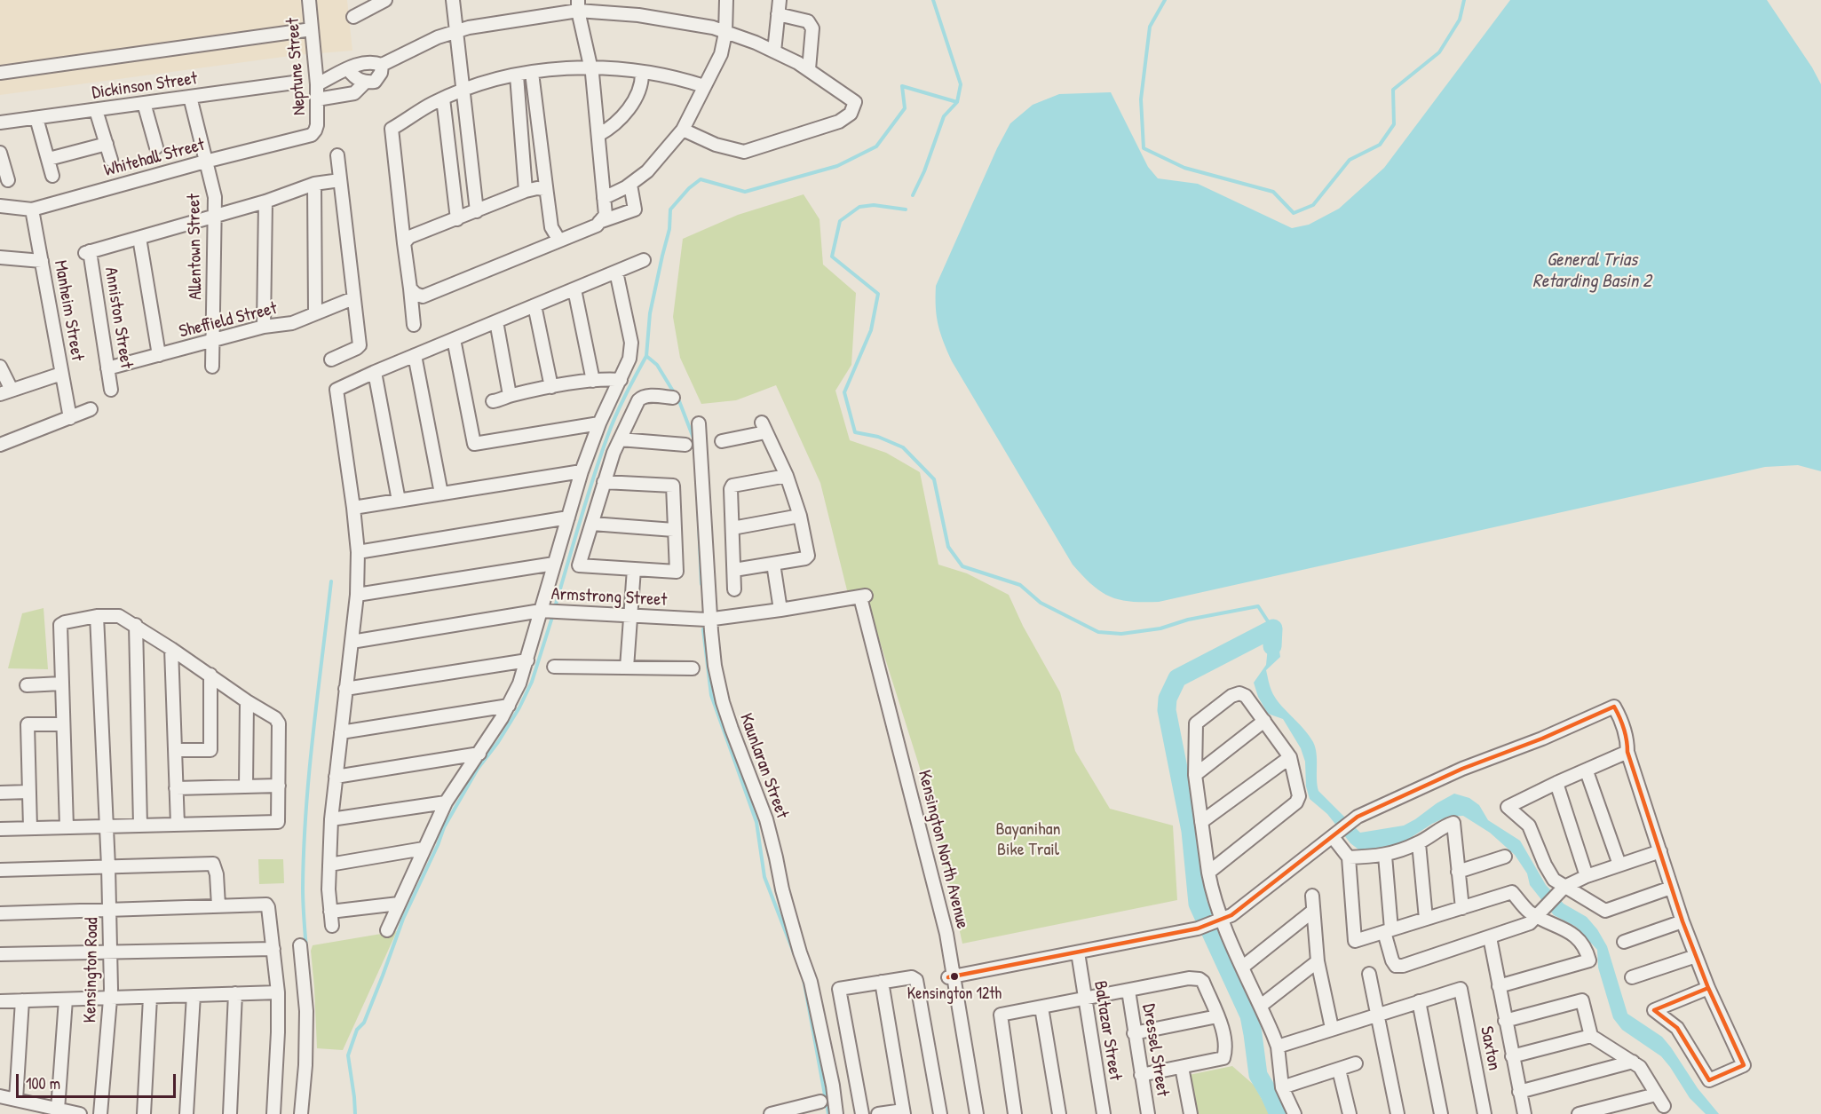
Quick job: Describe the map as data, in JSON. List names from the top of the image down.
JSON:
{
  "streets": {
    "street": [
      "Neptune Street",
      "Dickinson Street",
      "Whitehall Street",
      "Allentown Street",
      "Manheim Street",
      "Anniston Street",
      "Sheffield Street",
      "Armstrong Street",
      "Kaunlaran Street",
      "Kensington North Avenue",
      "Kensington Road",
      "Baltazar Street",
      "Saxton",
      "Dressel Street"
    ]
  },
  "crossings": [
    ["Neptune Street", "Whitehall Street"],
    ["Dickinson Street", "Allentown Street"],
    ["Whitehall Street", "Allentown Street"],
    ["Whitehall Street", "Manheim Street"],
    ["Allentown Street", "Sheffield Street"],
    ["Anniston Street", "Sheffield Street"],
    ["Armstrong Street", "Kaunlaran Street"],
    ["Armstrong Street", "Kensington North Avenue"]
  ],
  "water": ["General Trias Retarding Basin 2"],
  "parks": ["Bayanihan Bike Trail"],
  "places": ["Kensington 12th"],
  "scale_bar": "100 m"
}
